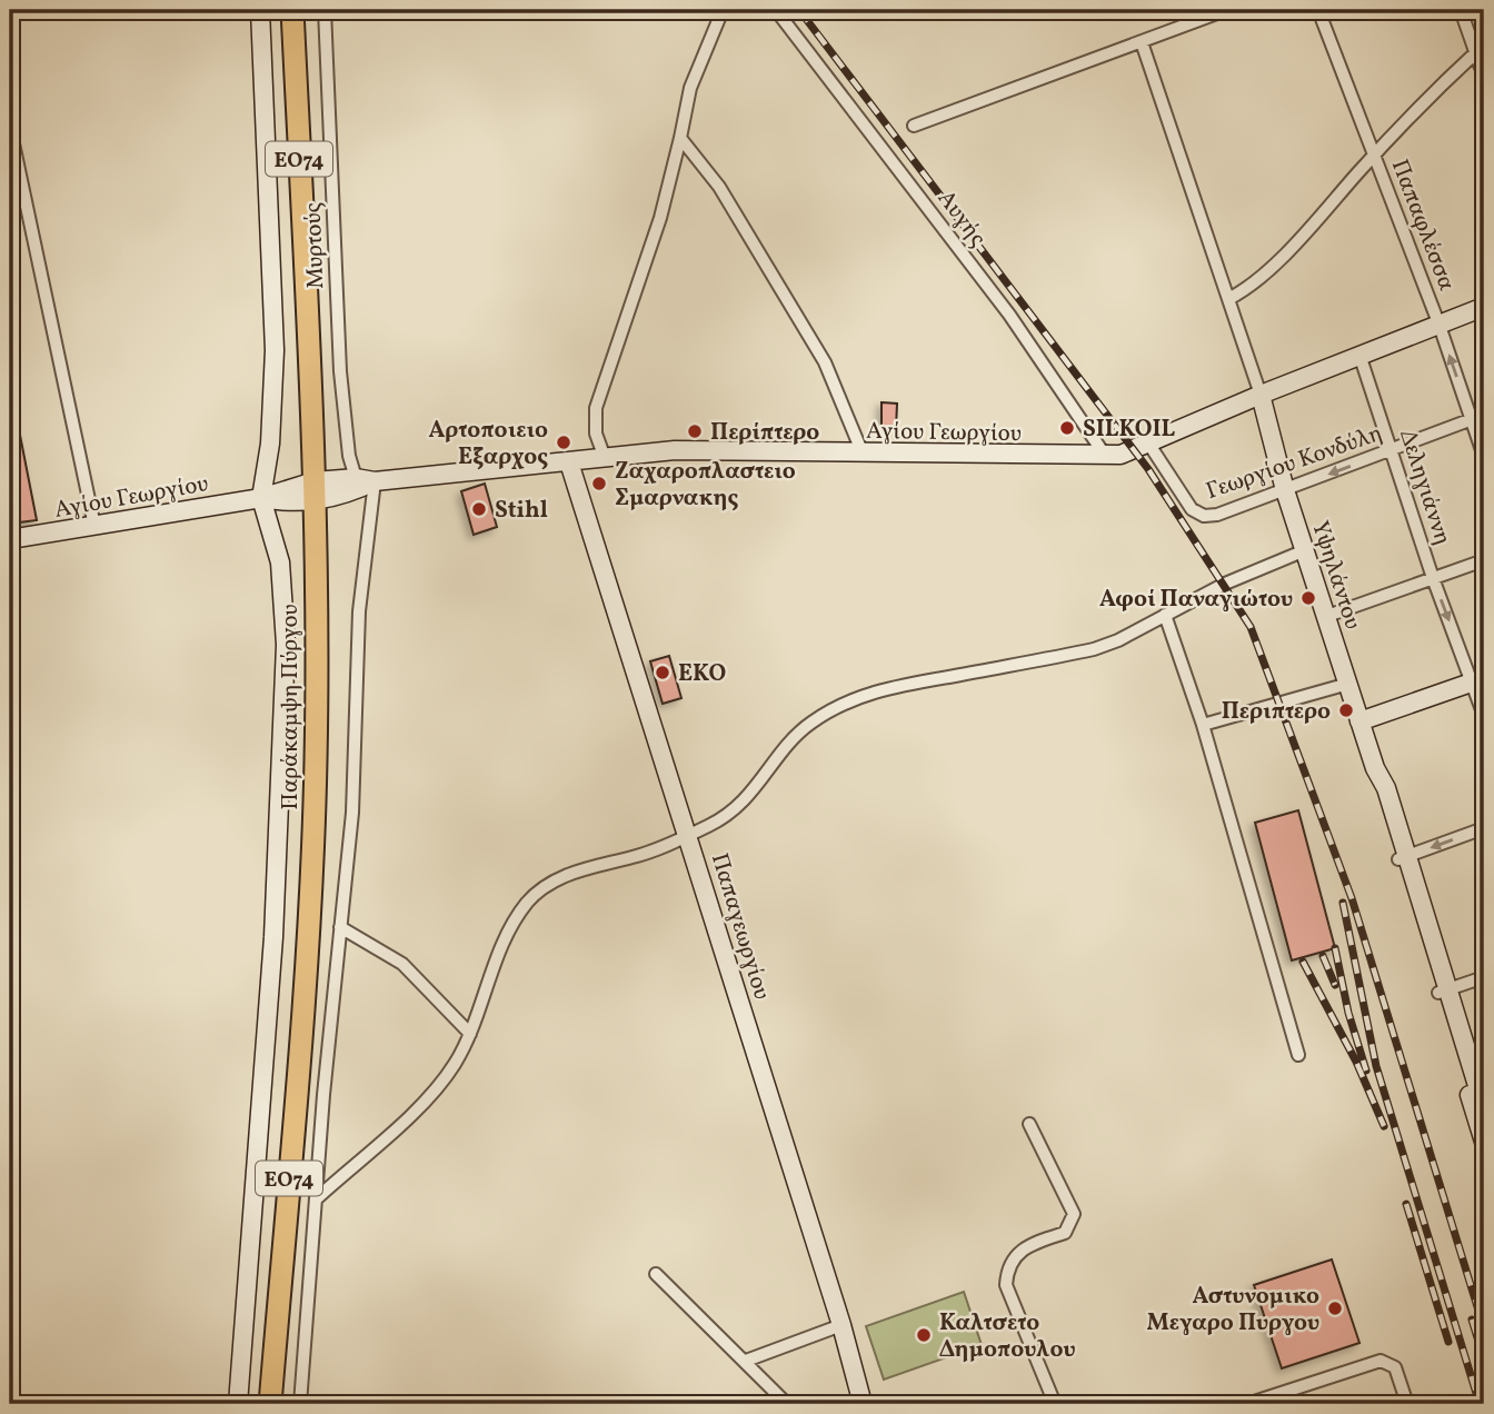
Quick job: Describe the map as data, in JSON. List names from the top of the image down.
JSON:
{
  "streets": {
    "highway": ["ΕΟ74", "Παράκαμψη Πύργου"],
    "street": [
      "Αυγής",
      "Παπαφλέσσα",
      "Μυρτούς",
      "Αγίου Γεωργίου",
      "Γεωργίου Κονδύλη",
      "Δεληγιάννη",
      "Υψηλάντου",
      "Παπαγεωργίου"
    ]
  },
  "crossings": [
    ["Αυγής", "Αγίου Γεωργίου"],
    ["Παπαφλέσσα", "Αγίου Γεωργίου"],
    ["Παπαφλέσσα", "Γεωργίου Κονδύλη"],
    ["Μυρτούς", "Αγίου Γεωργίου"],
    ["Αγίου Γεωργίου", "Γεωργίου Κονδύλη"],
    ["Αγίου Γεωργίου", "Δεληγιάννη"],
    ["Αγίου Γεωργίου", "Υψηλάντου"],
    ["Αγίου Γεωργίου", "Παράκαμψη Πύργου"],
    ["Αγίου Γεωργίου", "Παπαγεωργίου"],
    ["Γεωργίου Κονδύλη", "Δεληγιάννη"],
    ["Γεωργίου Κονδύλη", "Υψηλάντου"]
  ],
  "places": [
    "SILKOIL",
    "Περίπτερο",
    "Αρτοποιειο Εξαρχος",
    "Ζαχαροπλαστειο Σμαρνακης",
    "Stihl",
    "Αφοί Παναγιώτου",
    "EKO",
    "Περιπτερο",
    "Αστυνομικο Μεγαρο Πυργου",
    "Καλτσετο Δημοπουλου"
  ]
}
